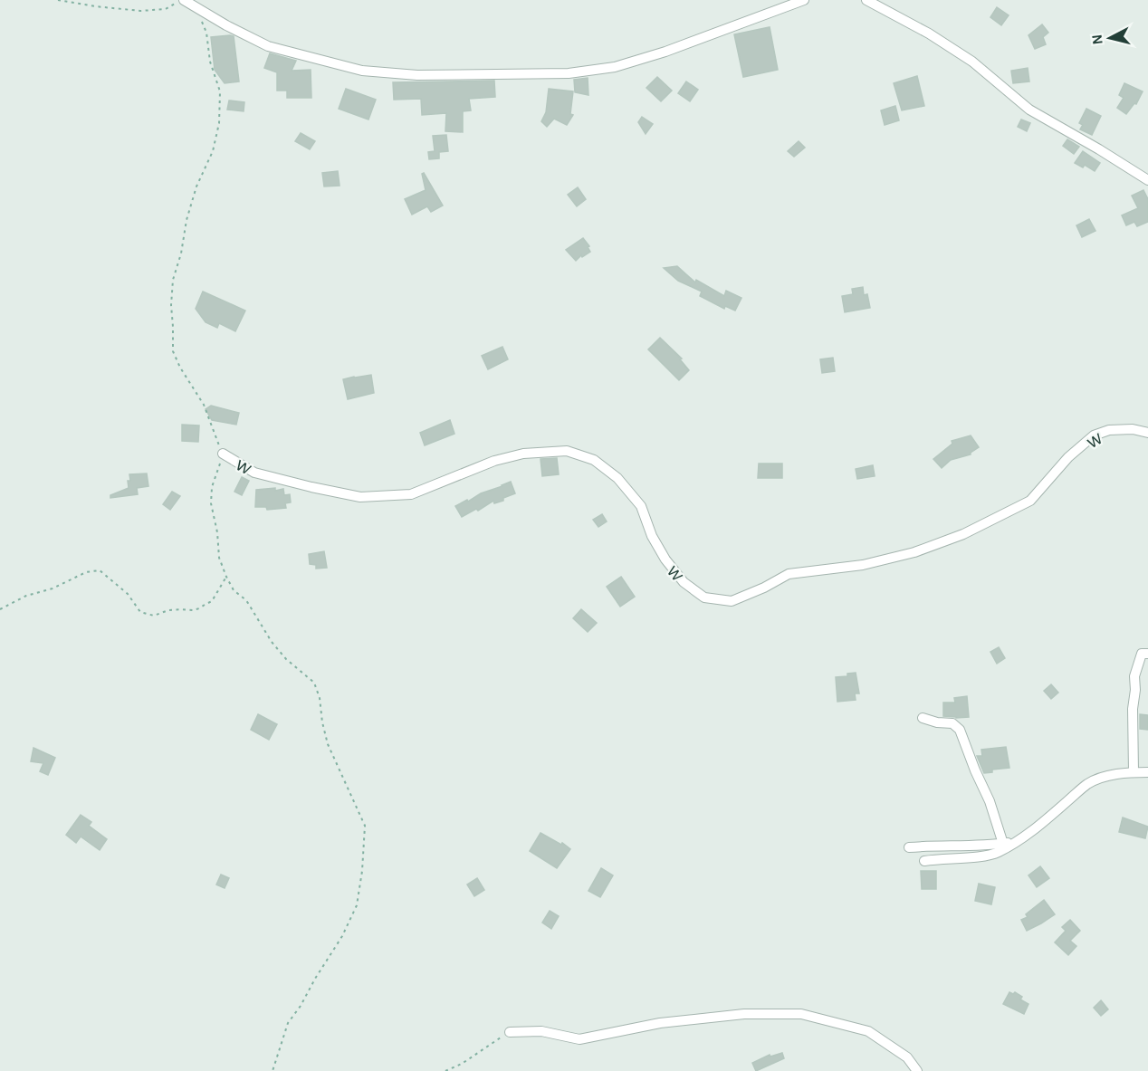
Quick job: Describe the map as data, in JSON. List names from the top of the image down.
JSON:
{
  "streets": {
    "street": ["w"]
  },
  "north": "left"
}
